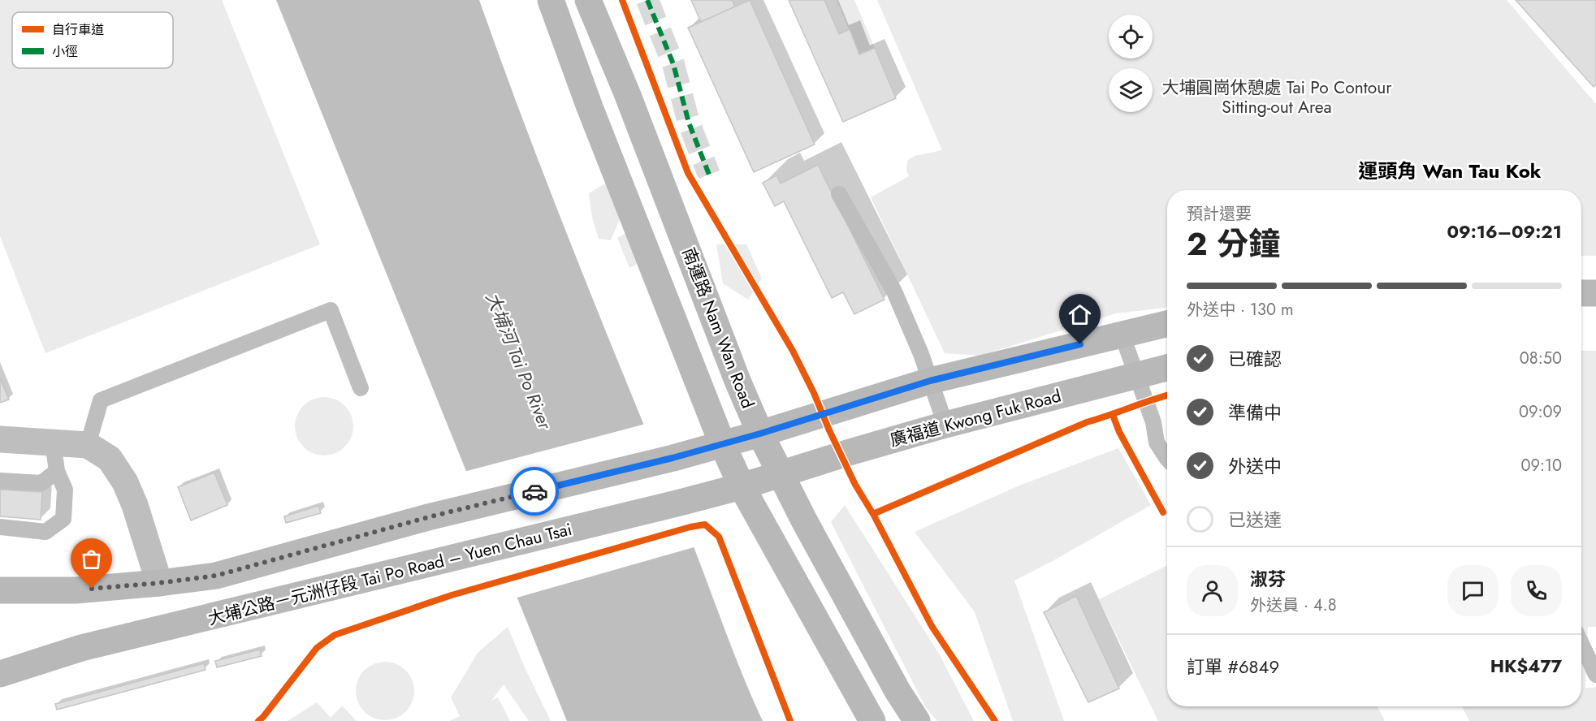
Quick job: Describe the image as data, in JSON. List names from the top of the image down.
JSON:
{
  "streets": {
    "main road": ["南運路 Nam Wan Road", "廣福道 Kwong Fuk Road", "大埔公路－元洲仔段 Tai Po Road – Yuen Chau Tsai"]
  },
  "crossings": [
    ["南運路 Nam Wan Road", "廣福道 Kwong Fuk Road"],
    ["南運路 Nam Wan Road", "大埔公路－元洲仔段 Tai Po Road – Yuen Chau Tsai"],
    ["廣福道 Kwong Fuk Road", "大埔公路－元洲仔段 Tai Po Road – Yuen Chau Tsai"]
  ],
  "districts": ["運頭角 Wan Tau Kok"],
  "water": ["大埔河 Tai Po River"],
  "parks": ["大埔圓崗休憩處 Tai Po Contour Sitting-out Area"],
  "legend": ["自行車道", "小徑"],
  "page": {
    "heading": ["2 分鐘", "預計還要", "09:16–09:21"],
    "panel": [
      "淑芬",
      "外送員 · 4.8",
      "訂單 #6849",
      "HK$477"
    ],
    "bar": "外送中 · 130 m",
    "list": [
      ["已確認", "08:50"],
      ["準備中", "09:09"],
      ["外送中", "09:10"],
      "已送達"
    ]
  }
}
